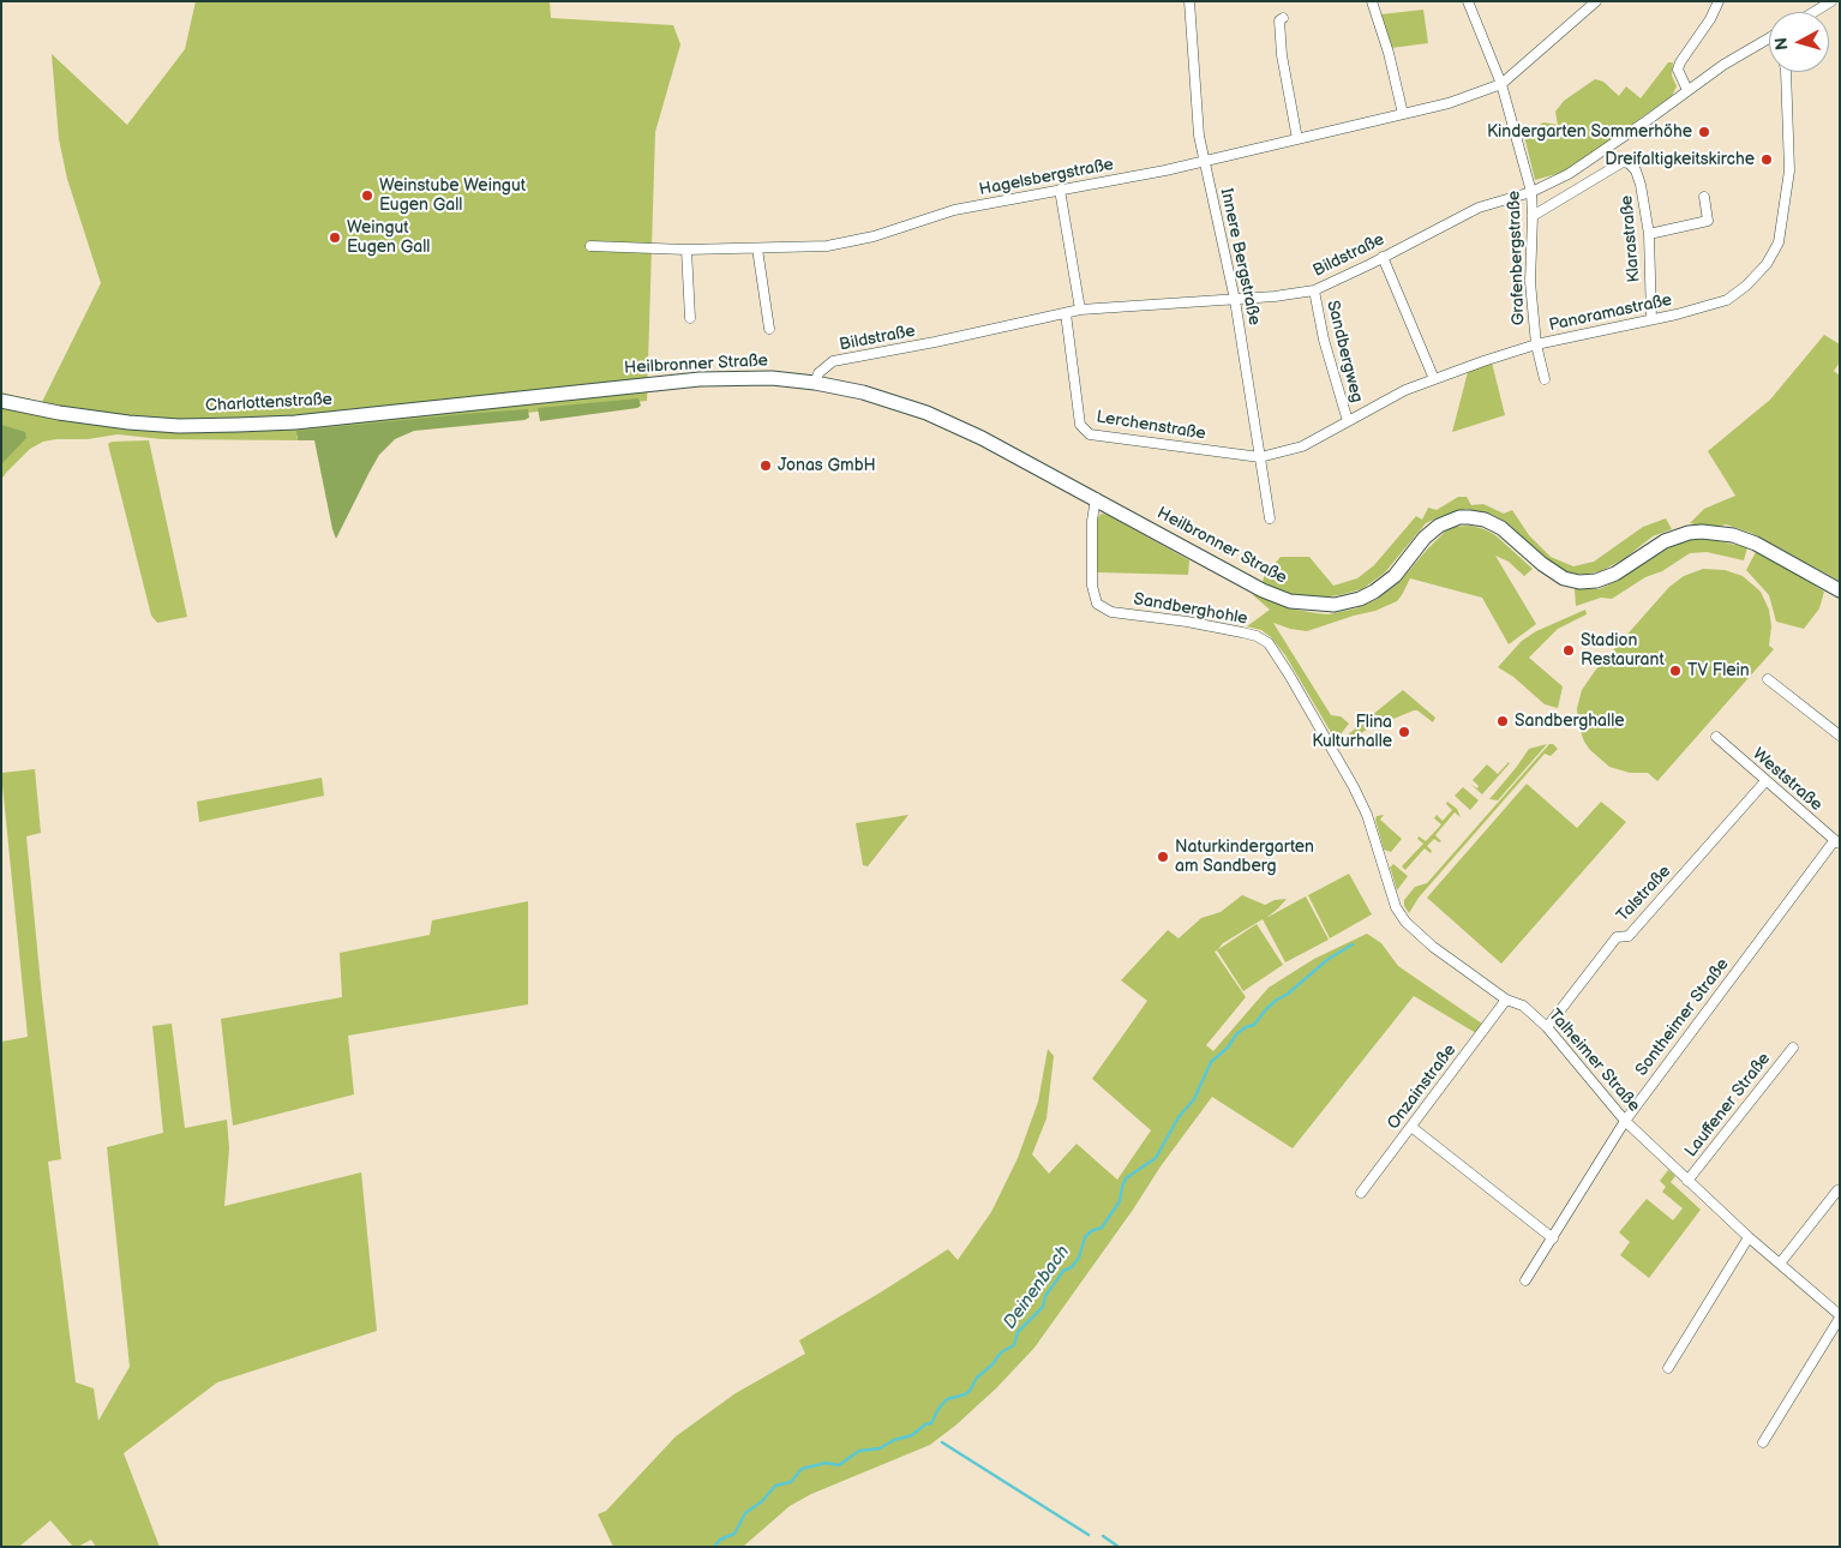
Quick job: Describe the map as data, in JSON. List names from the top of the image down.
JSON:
{
  "streets": {
    "main road": ["Heilbronner Straße", "Charlottenstraße"],
    "street": [
      "Hagelsbergstraße",
      "Klarastraße",
      "Bildstraße",
      "Innere Bergstraße",
      "Grafenbergstraße",
      "Panoramastraße",
      "Sandbergweg",
      "Lerchenstraße",
      "Sandberghohle",
      "Weststraße",
      "Talstraße",
      "Sontheimer Straße",
      "Talheimer Straße",
      "Onzainstraße",
      "Lauffener Straße"
    ]
  },
  "crossings": [
    ["Hagelsbergstraße", "Innere Bergstraße"],
    ["Hagelsbergstraße", "Grafenbergstraße"],
    ["Klarastraße", "Grafenbergstraße"],
    ["Klarastraße", "Panoramastraße"],
    ["Bildstraße", "Innere Bergstraße"],
    ["Bildstraße", "Grafenbergstraße"],
    ["Bildstraße", "Sandbergweg"],
    ["Bildstraße", "Heilbronner Straße"],
    ["Bildstraße", "Lerchenstraße"],
    ["Innere Bergstraße", "Panoramastraße"],
    ["Innere Bergstraße", "Lerchenstraße"],
    ["Grafenbergstraße", "Panoramastraße"],
    ["Panoramastraße", "Sandbergweg"],
    ["Panoramastraße", "Lerchenstraße"],
    ["Heilbronner Straße", "Charlottenstraße"],
    ["Heilbronner Straße", "Sandberghohle"],
    ["Sandberghohle", "Talheimer Straße"],
    ["Weststraße", "Talstraße"],
    ["Weststraße", "Sontheimer Straße"],
    ["Talstraße", "Talheimer Straße"],
    ["Sontheimer Straße", "Talheimer Straße"],
    ["Talheimer Straße", "Onzainstraße"],
    ["Talheimer Straße", "Lauffener Straße"]
  ],
  "water": ["Deinenbach"],
  "places": [
    "Kindergarten Sommerhöhe",
    "Dreifaltigkeitskirche",
    "Weinstube Weingut Eugen Gall",
    "Weingut Eugen Gall",
    "Jonas GmbH",
    "Stadion Restaurant",
    "TV Flein",
    "Sandberghalle",
    "Flina Kulturhalle",
    "Naturkindergarten am Sandberg"
  ],
  "north": "left"
}
